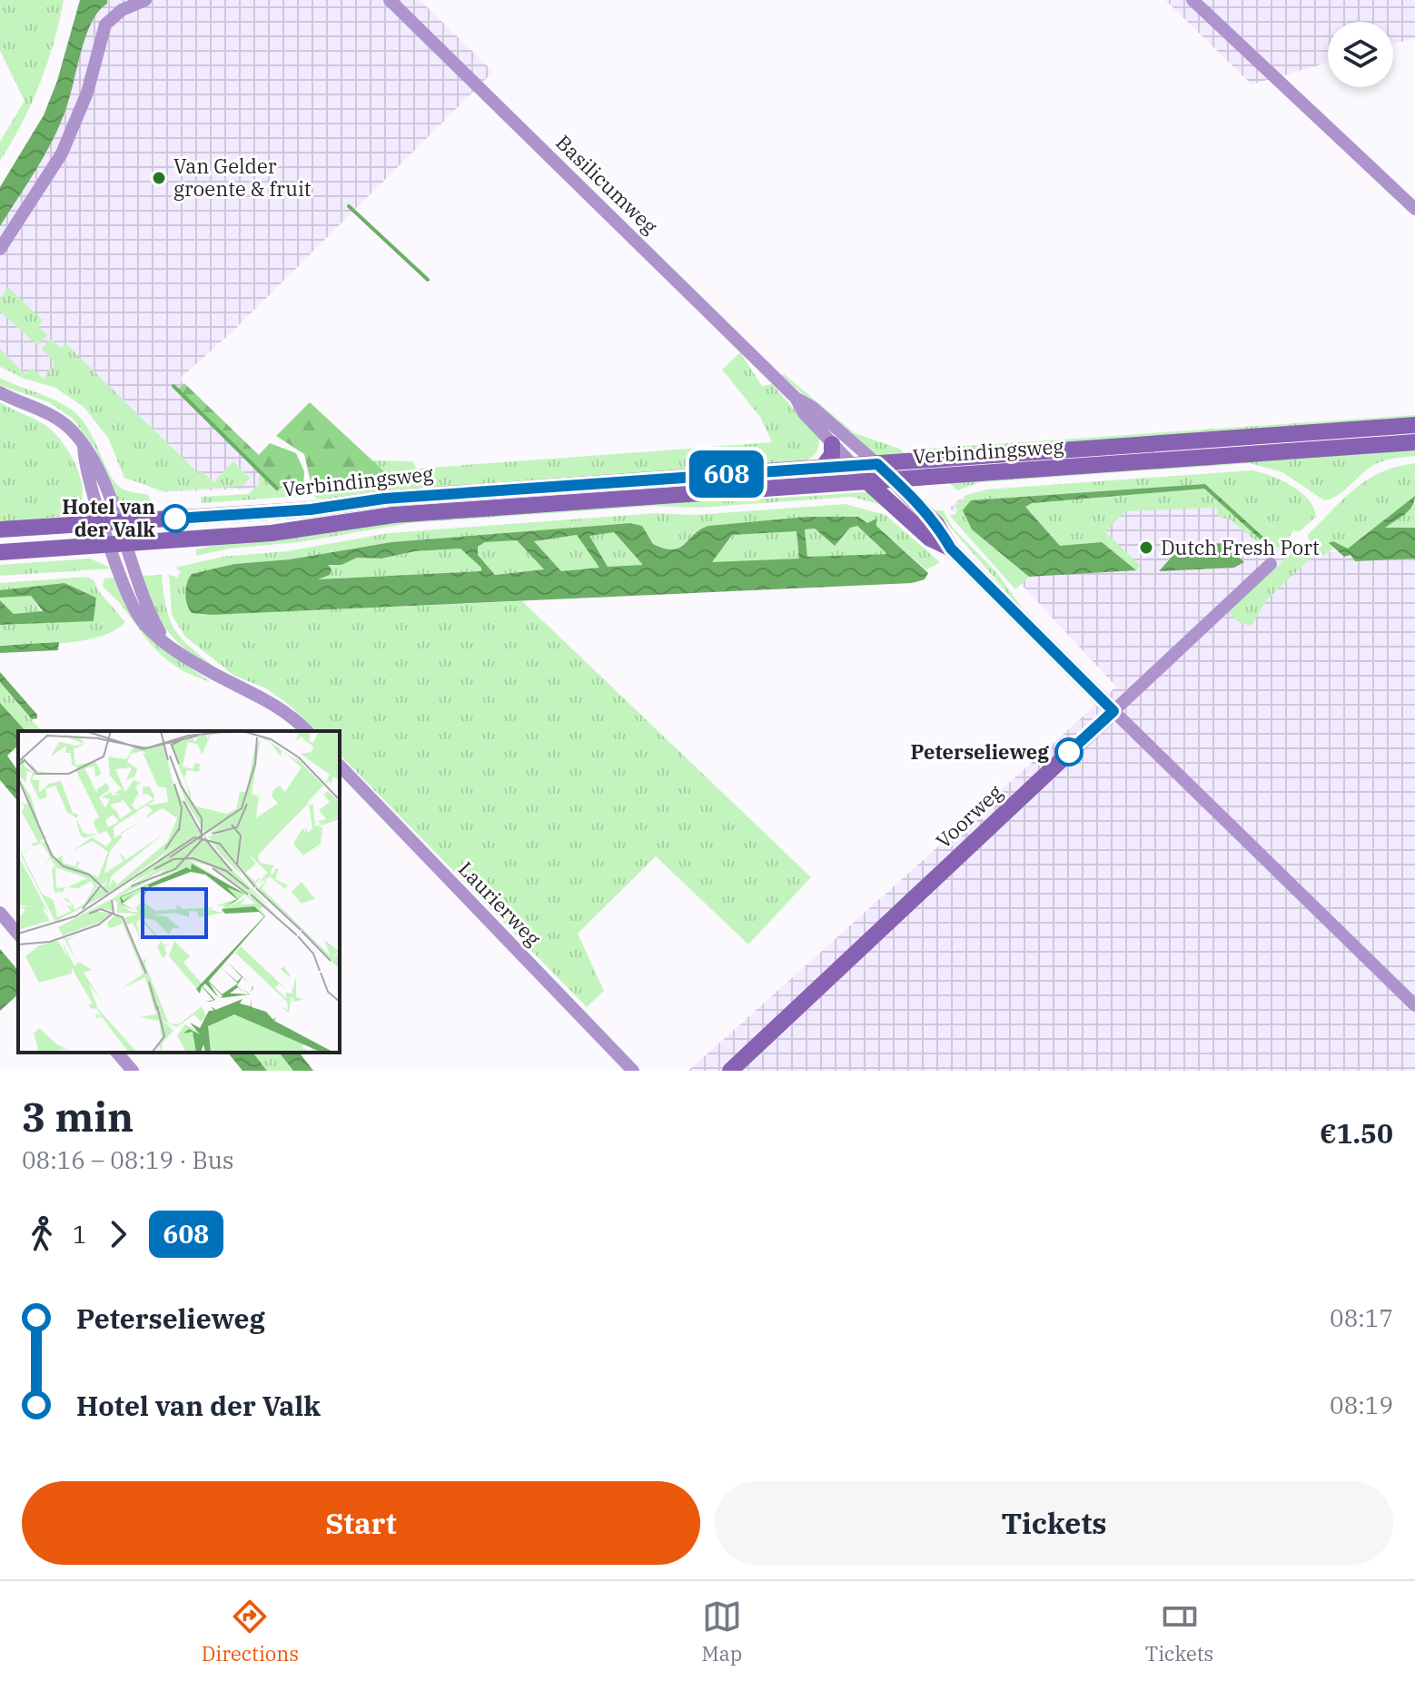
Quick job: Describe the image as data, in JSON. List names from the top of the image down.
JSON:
{
  "streets": {
    "street": [
      "Basilicumweg",
      "Verbindingsweg",
      "Voorweg",
      "Laurierweg"
    ]
  },
  "crossings": [
    ["Basilicumweg", "Verbindingsweg"]
  ],
  "places": [
    "Van Gelder groente & fruit",
    "Hotel van der Valk",
    "Dutch Fresh Port",
    "Peterselieweg"
  ],
  "lines": ["bus line 608"],
  "page": {
    "on_map": "608",
    "heading": ["3 min", "08:16 – 08:19 · Bus", "€1.50"],
    "legs": ["1", "608"],
    "list": [
      {
        "name": "Peterselieweg",
        "value": "08:17"
      },
      {
        "name": "Hotel van der Valk",
        "value": "08:19"
      }
    ],
    "buttons": ["Start", "Tickets"],
    "tabs": ["Directions", "Map", "Tickets"]
  }
}
